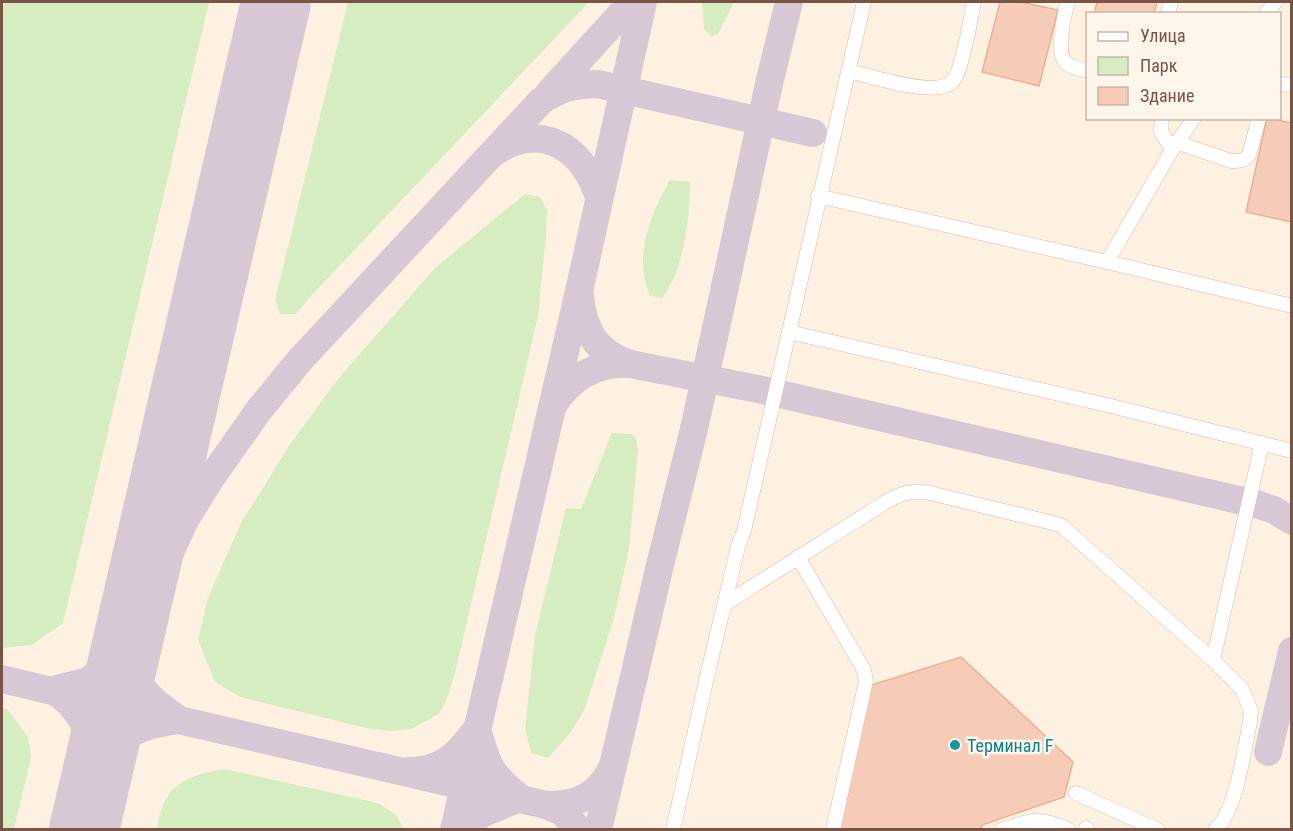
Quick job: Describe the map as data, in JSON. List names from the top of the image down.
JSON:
{
  "places": ["Терминал F"],
  "legend": ["Улица", "Парк", "Здание"]
}
